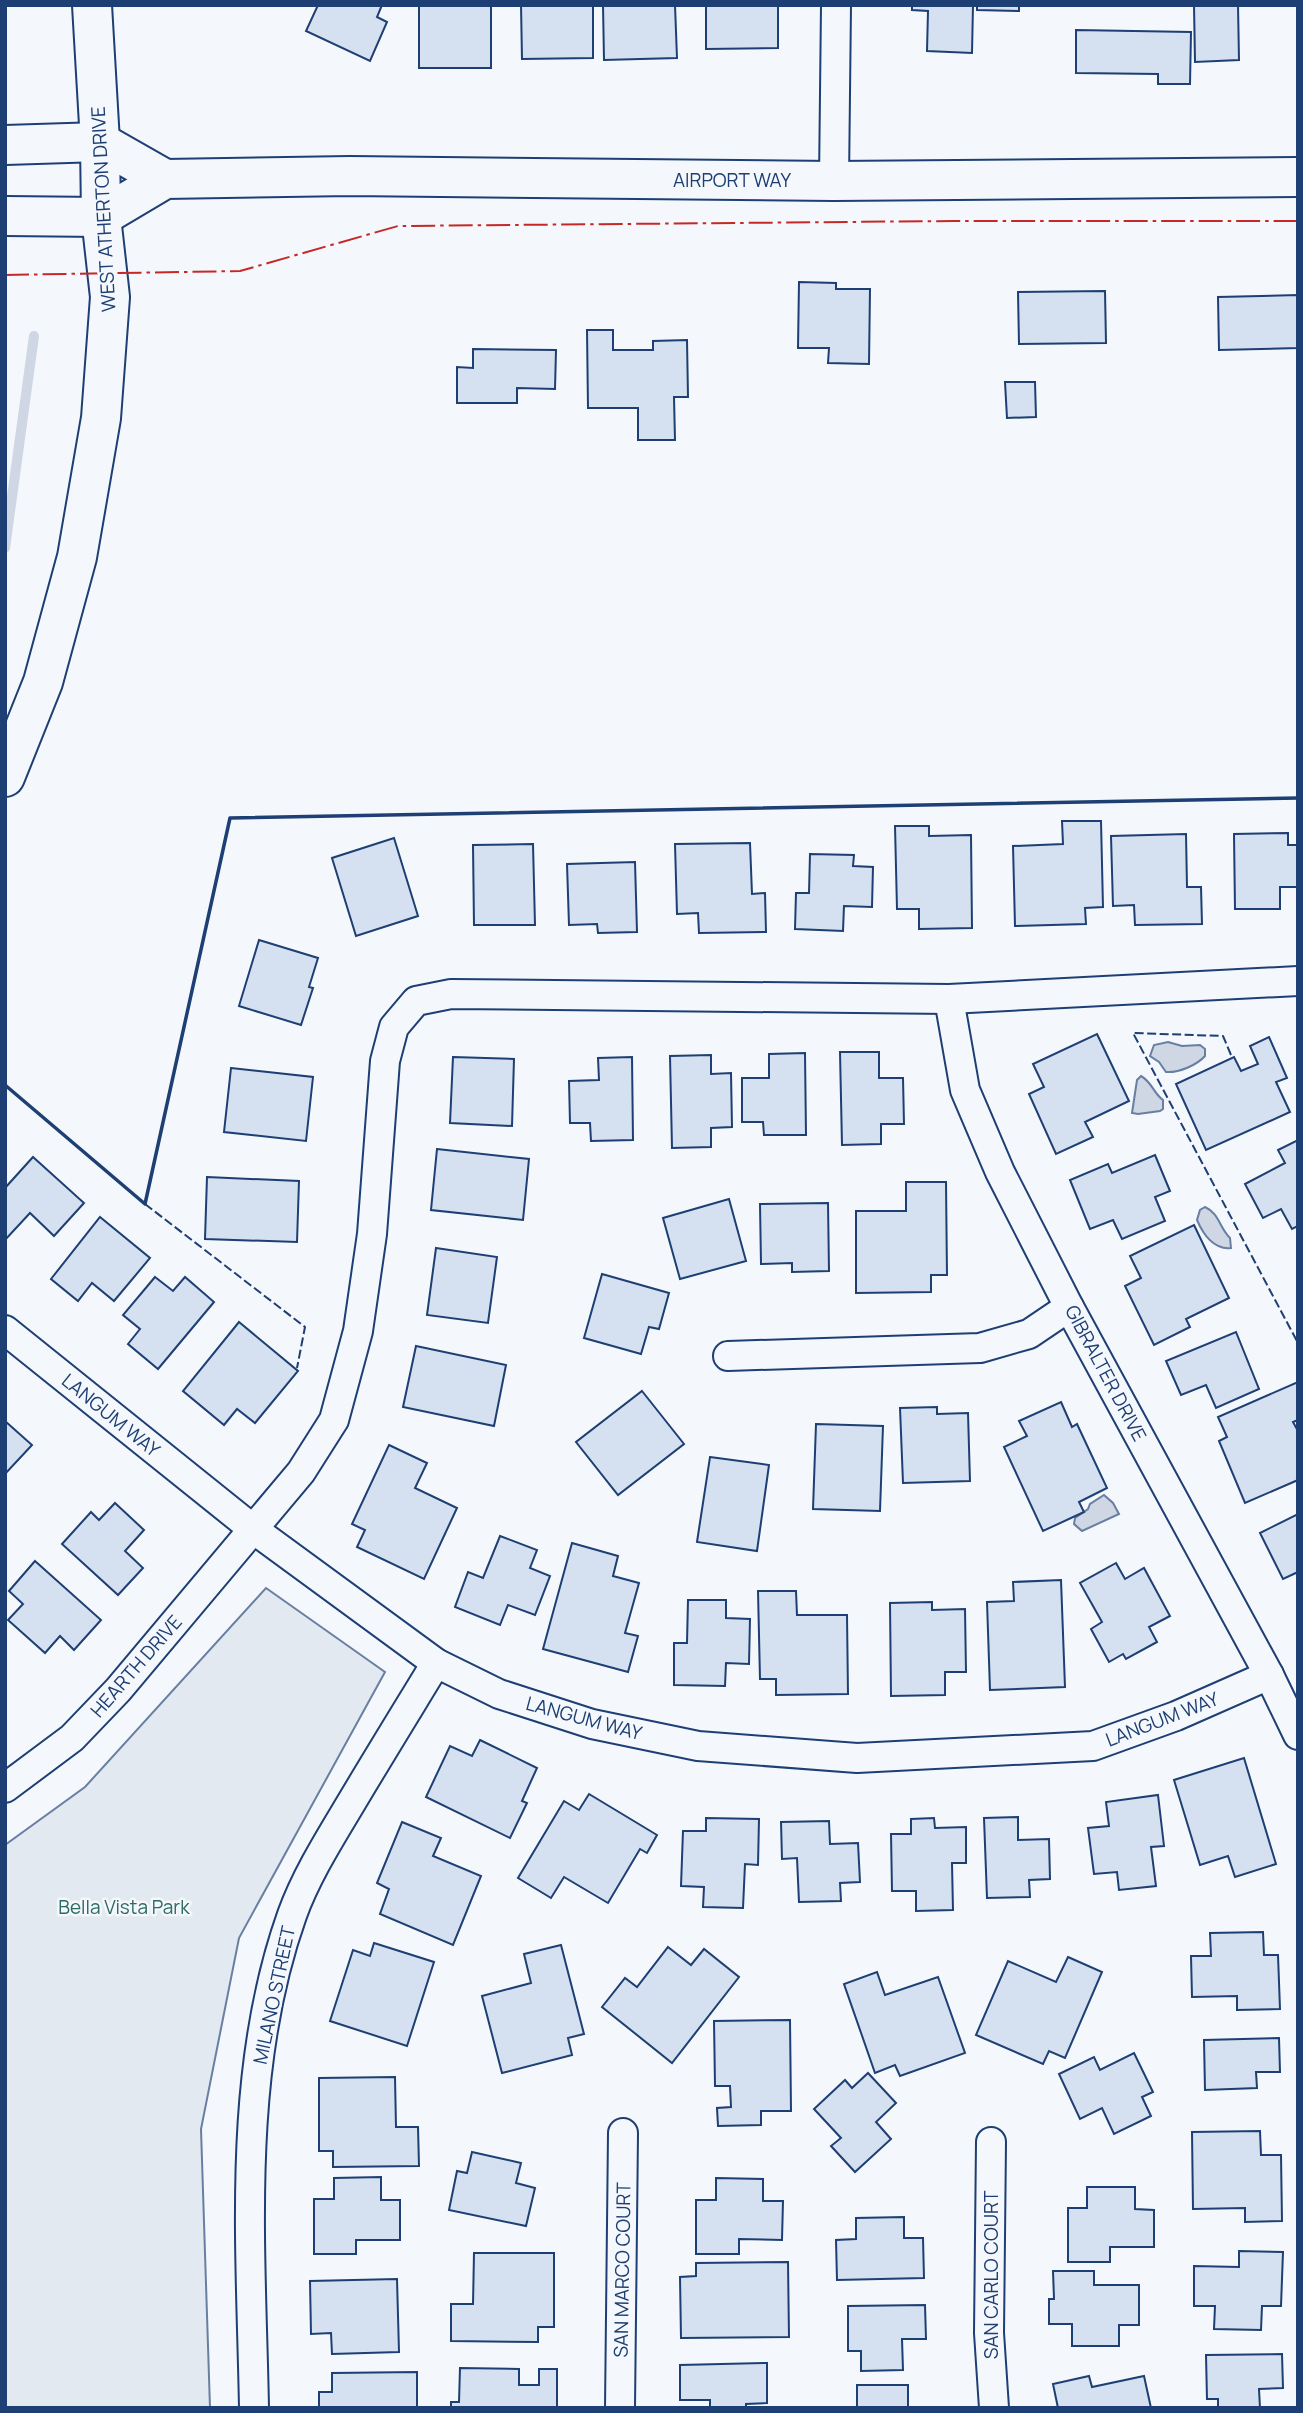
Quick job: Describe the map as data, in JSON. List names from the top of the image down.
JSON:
{
  "streets": {
    "main road": ["AIRPORT WAY", "WEST ATHERTON DRIVE"],
    "street": [
      "GIBRALTER DRIVE",
      "LANGUM WAY",
      "HEARTH DRIVE",
      "MILANO STREET",
      "SAN MARCO COURT",
      "SAN CARLO COURT"
    ]
  },
  "crossings": [
    ["AIRPORT WAY", "WEST ATHERTON DRIVE"],
    ["GIBRALTER DRIVE", "LANGUM WAY"],
    ["GIBRALTER DRIVE", "HEARTH DRIVE"],
    ["LANGUM WAY", "HEARTH DRIVE"],
    ["LANGUM WAY", "MILANO STREET"]
  ],
  "parks": ["Bella Vista Park"]
}
